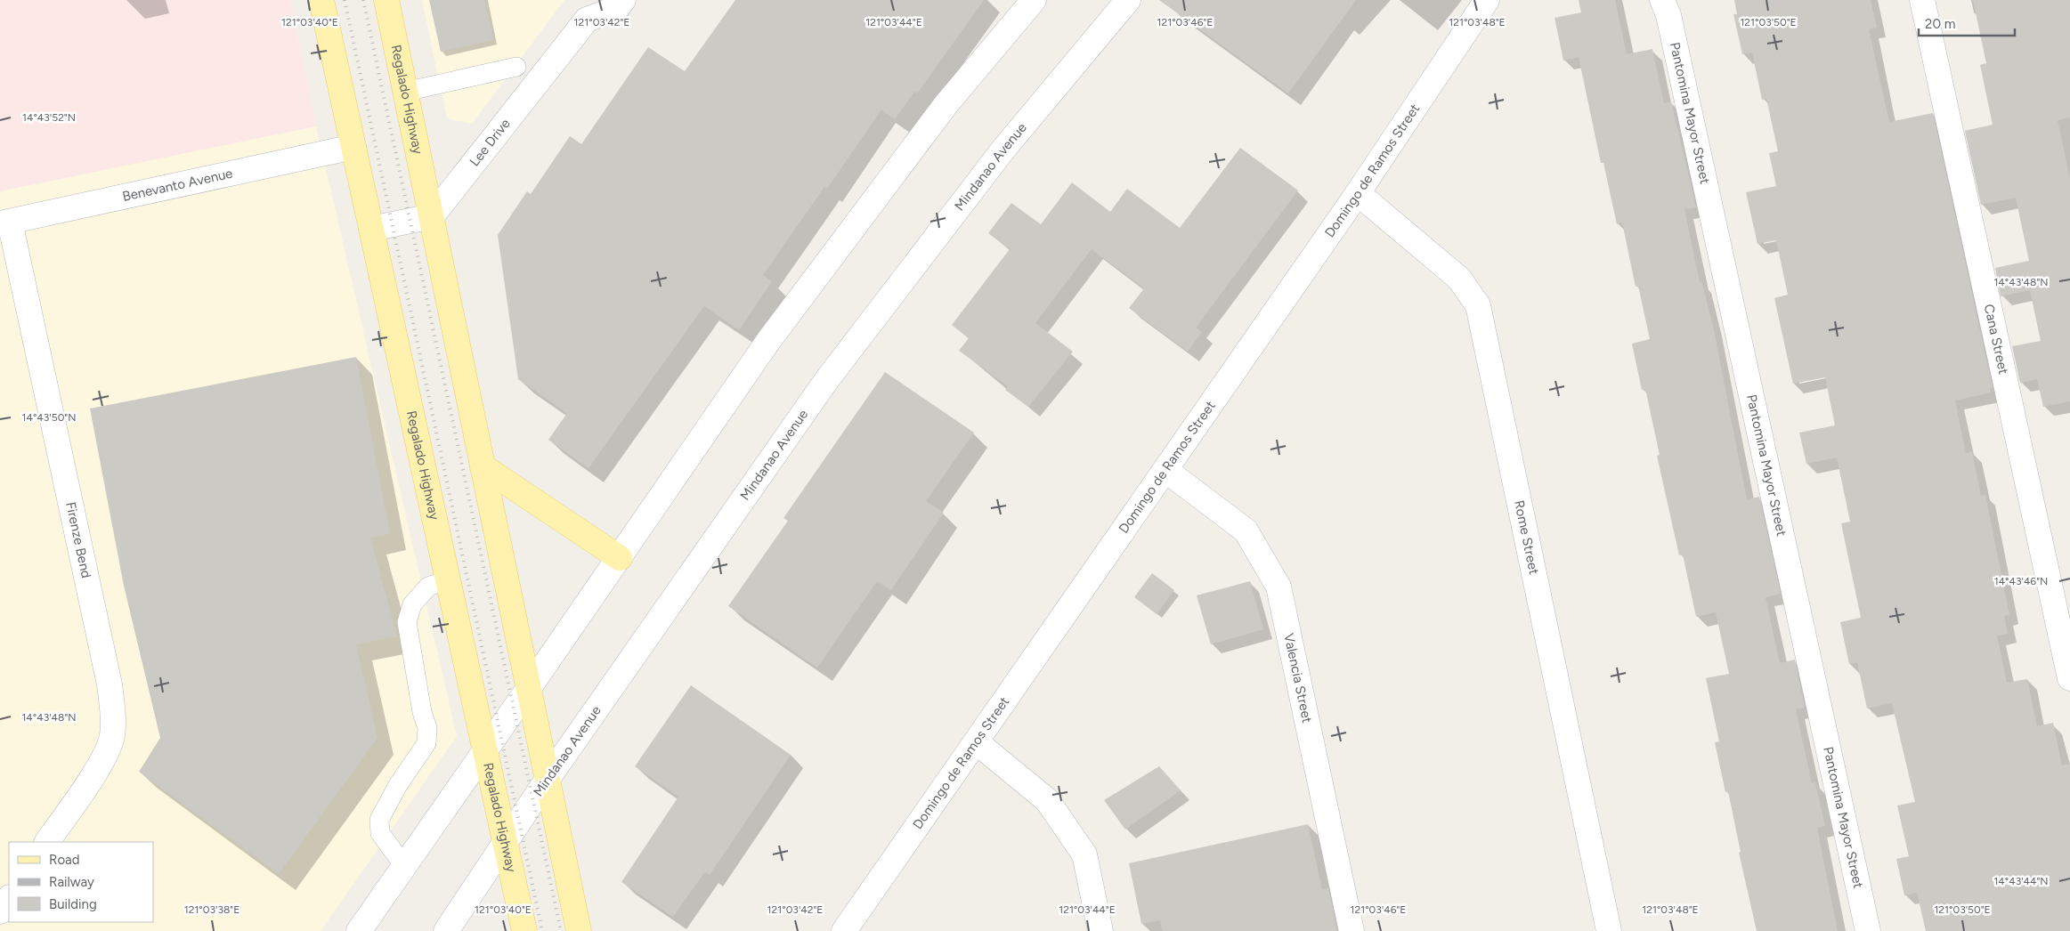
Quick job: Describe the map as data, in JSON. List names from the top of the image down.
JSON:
{
  "streets": {
    "main road": ["Regalado Highway"],
    "street": [
      "Pantomina Mayor Street",
      "Lee Drive",
      "Mindanao Avenue",
      "Domingo de Ramos Street",
      "Benevanto Avenue",
      "Cana Street",
      "Rome Street",
      "Firenze Bend",
      "Valencia Street"
    ]
  },
  "crossings": [
    ["Regalado Highway", "Lee Drive"],
    ["Regalado Highway", "Mindanao Avenue"],
    ["Regalado Highway", "Benevanto Avenue"],
    ["Domingo de Ramos Street", "Rome Street"],
    ["Domingo de Ramos Street", "Valencia Street"],
    ["Benevanto Avenue", "Firenze Bend"]
  ],
  "legend": ["Road", "Railway", "Building"],
  "scale_bar": "20 m",
  "coordinates": [
    "121°03'40\"E",
    "121°03'42\"E",
    "121°03'44\"E",
    "121°03'46\"E",
    "121°03'48\"E",
    "121°03'50\"E",
    "14°43'52\"N",
    "14°43'48\"N",
    "14°43'50\"N",
    "14°43'46\"N",
    "14°43'44\"N",
    "121°03'38\"E"
  ]
}
